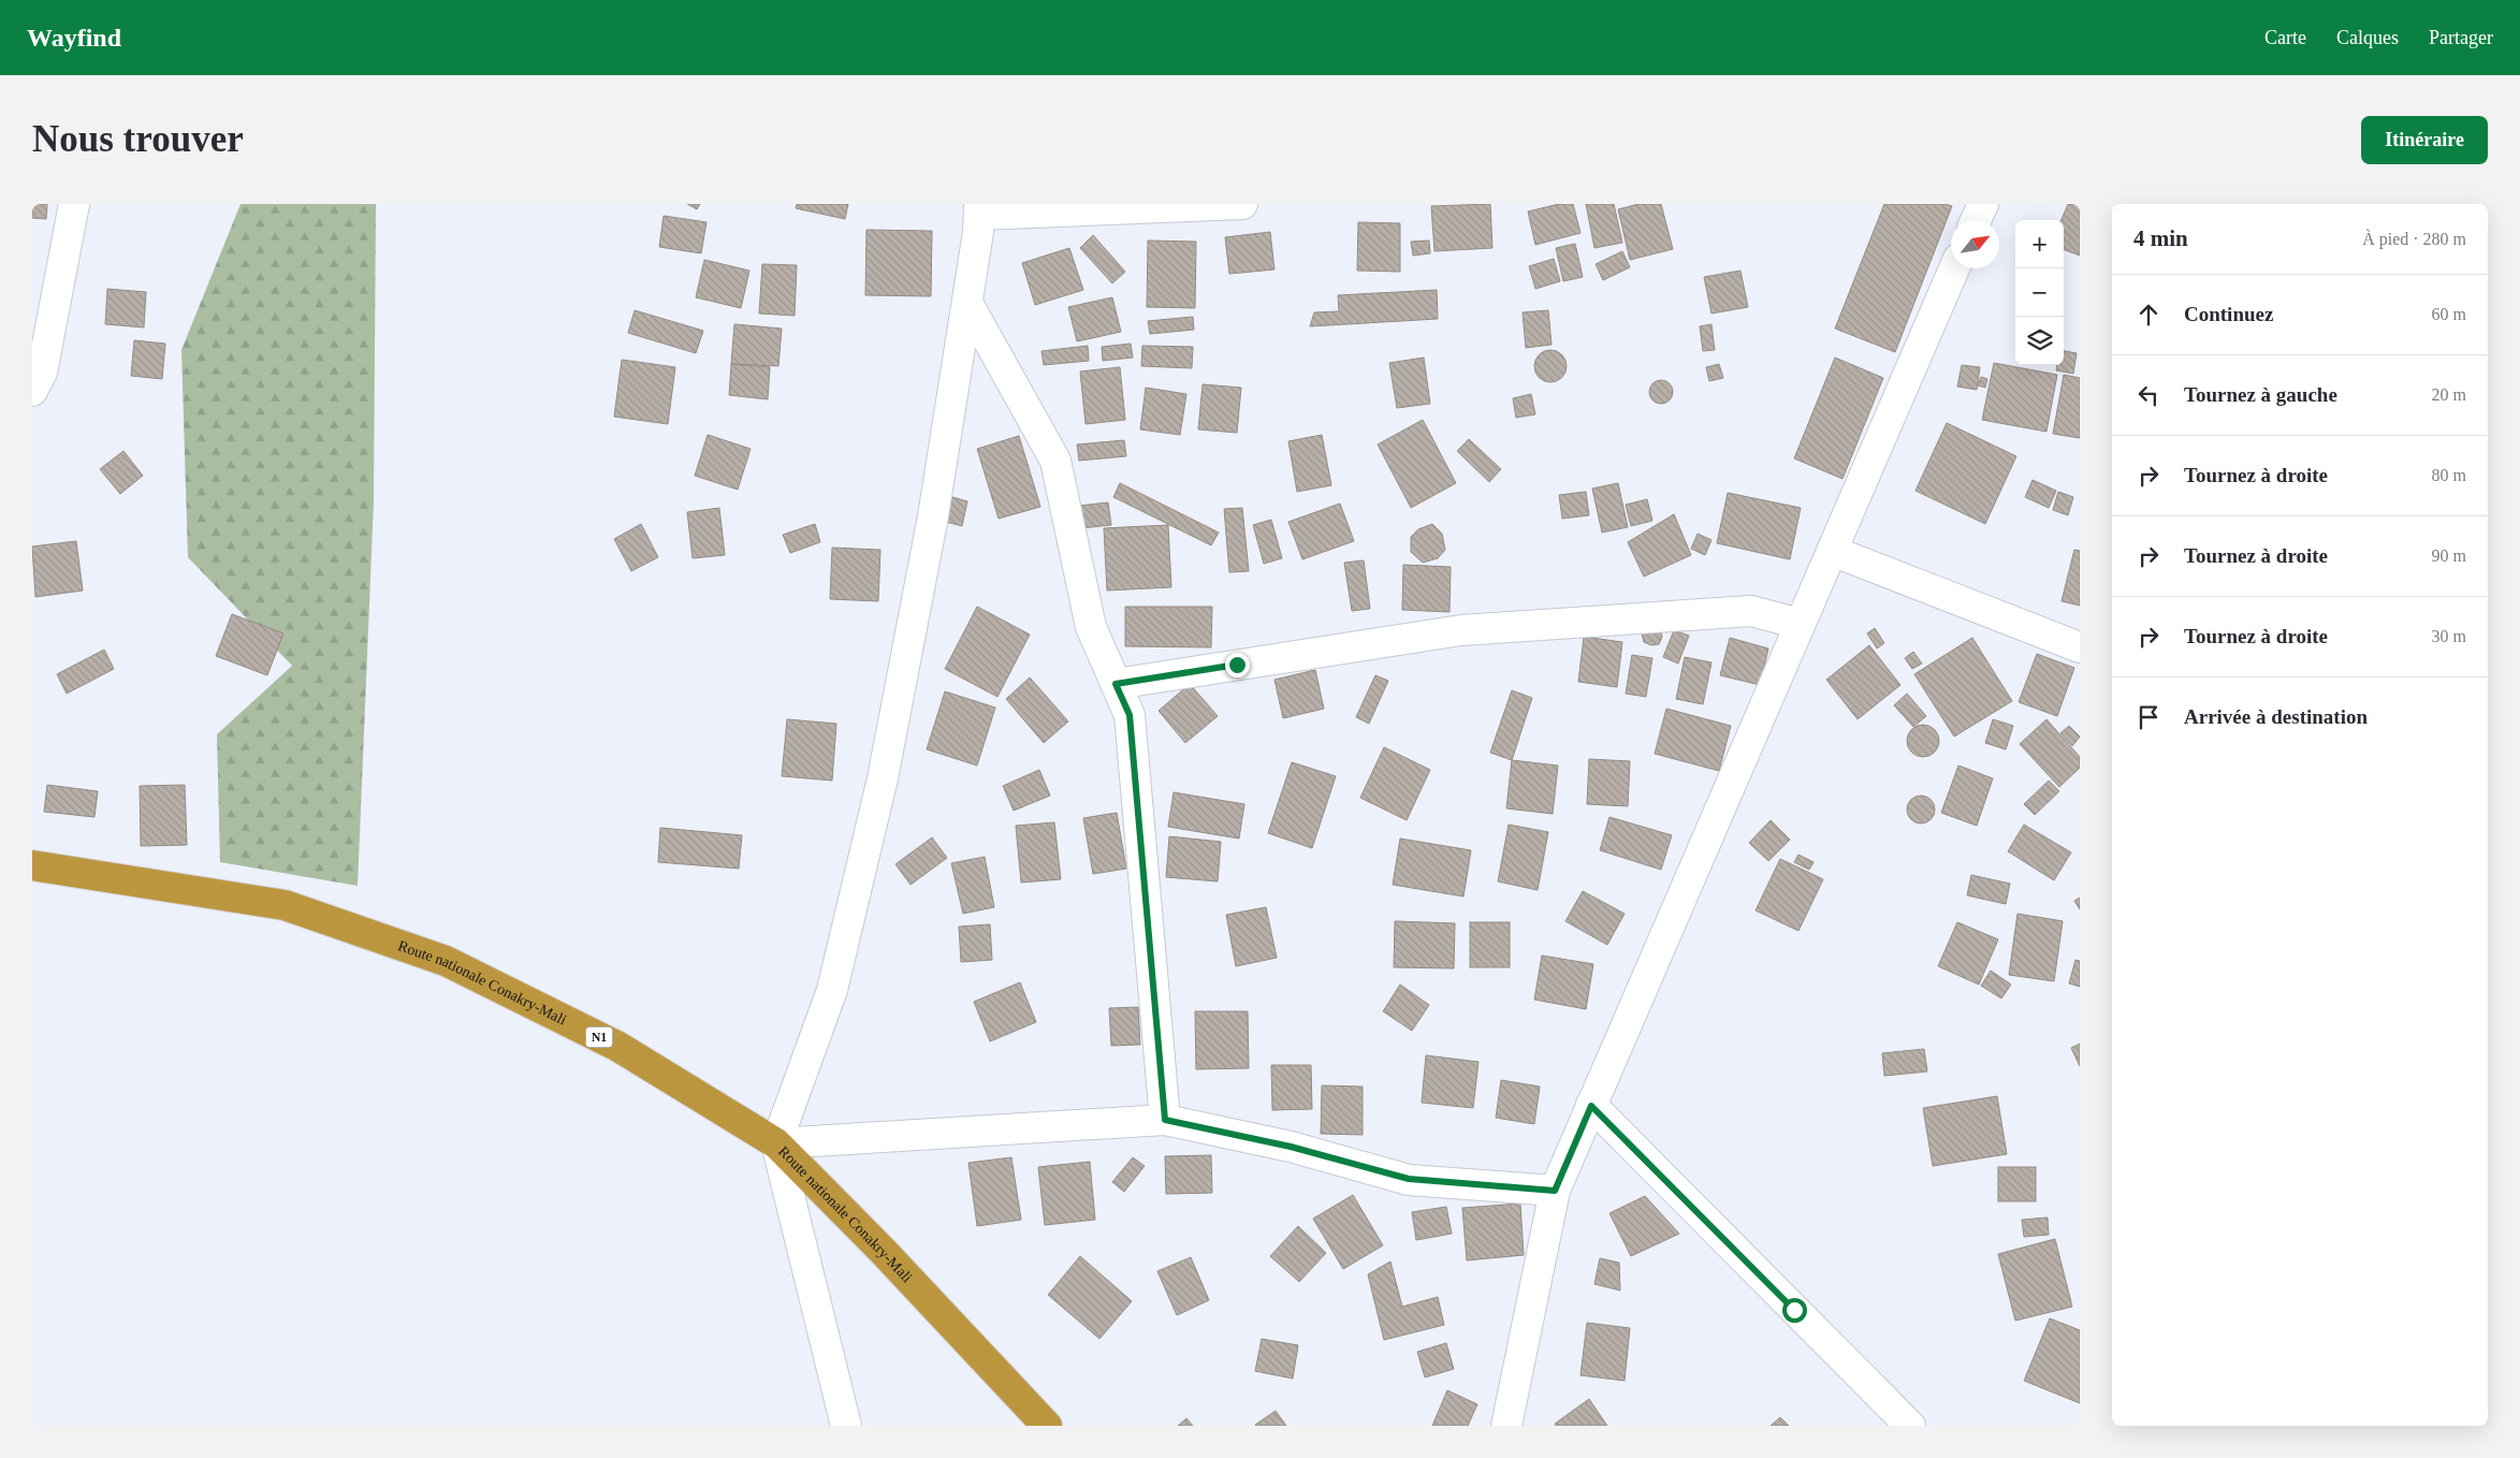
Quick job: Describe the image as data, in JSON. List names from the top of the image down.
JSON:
{
  "streets": {
    "highway": ["Route nationale Conakry-Mali", "N1"]
  },
  "north": "top right",
  "page": {
    "header": "Wayfind",
    "nav": ["Carte", "Calques", "Partager"],
    "buttons": "Itinéraire",
    "title": "Nous trouver",
    "heading": ["4 min", "À pied · 280 m"],
    "map_buttons": ["+", "−"],
    "list": [
      ["Continuez", "60 m"],
      ["Tournez à gauche", "20 m"],
      ["Tournez à droite", "80 m"],
      ["Tournez à droite", "90 m"],
      ["Tournez à droite", "30 m"],
      "Arrivée à destination"
    ]
  }
}
